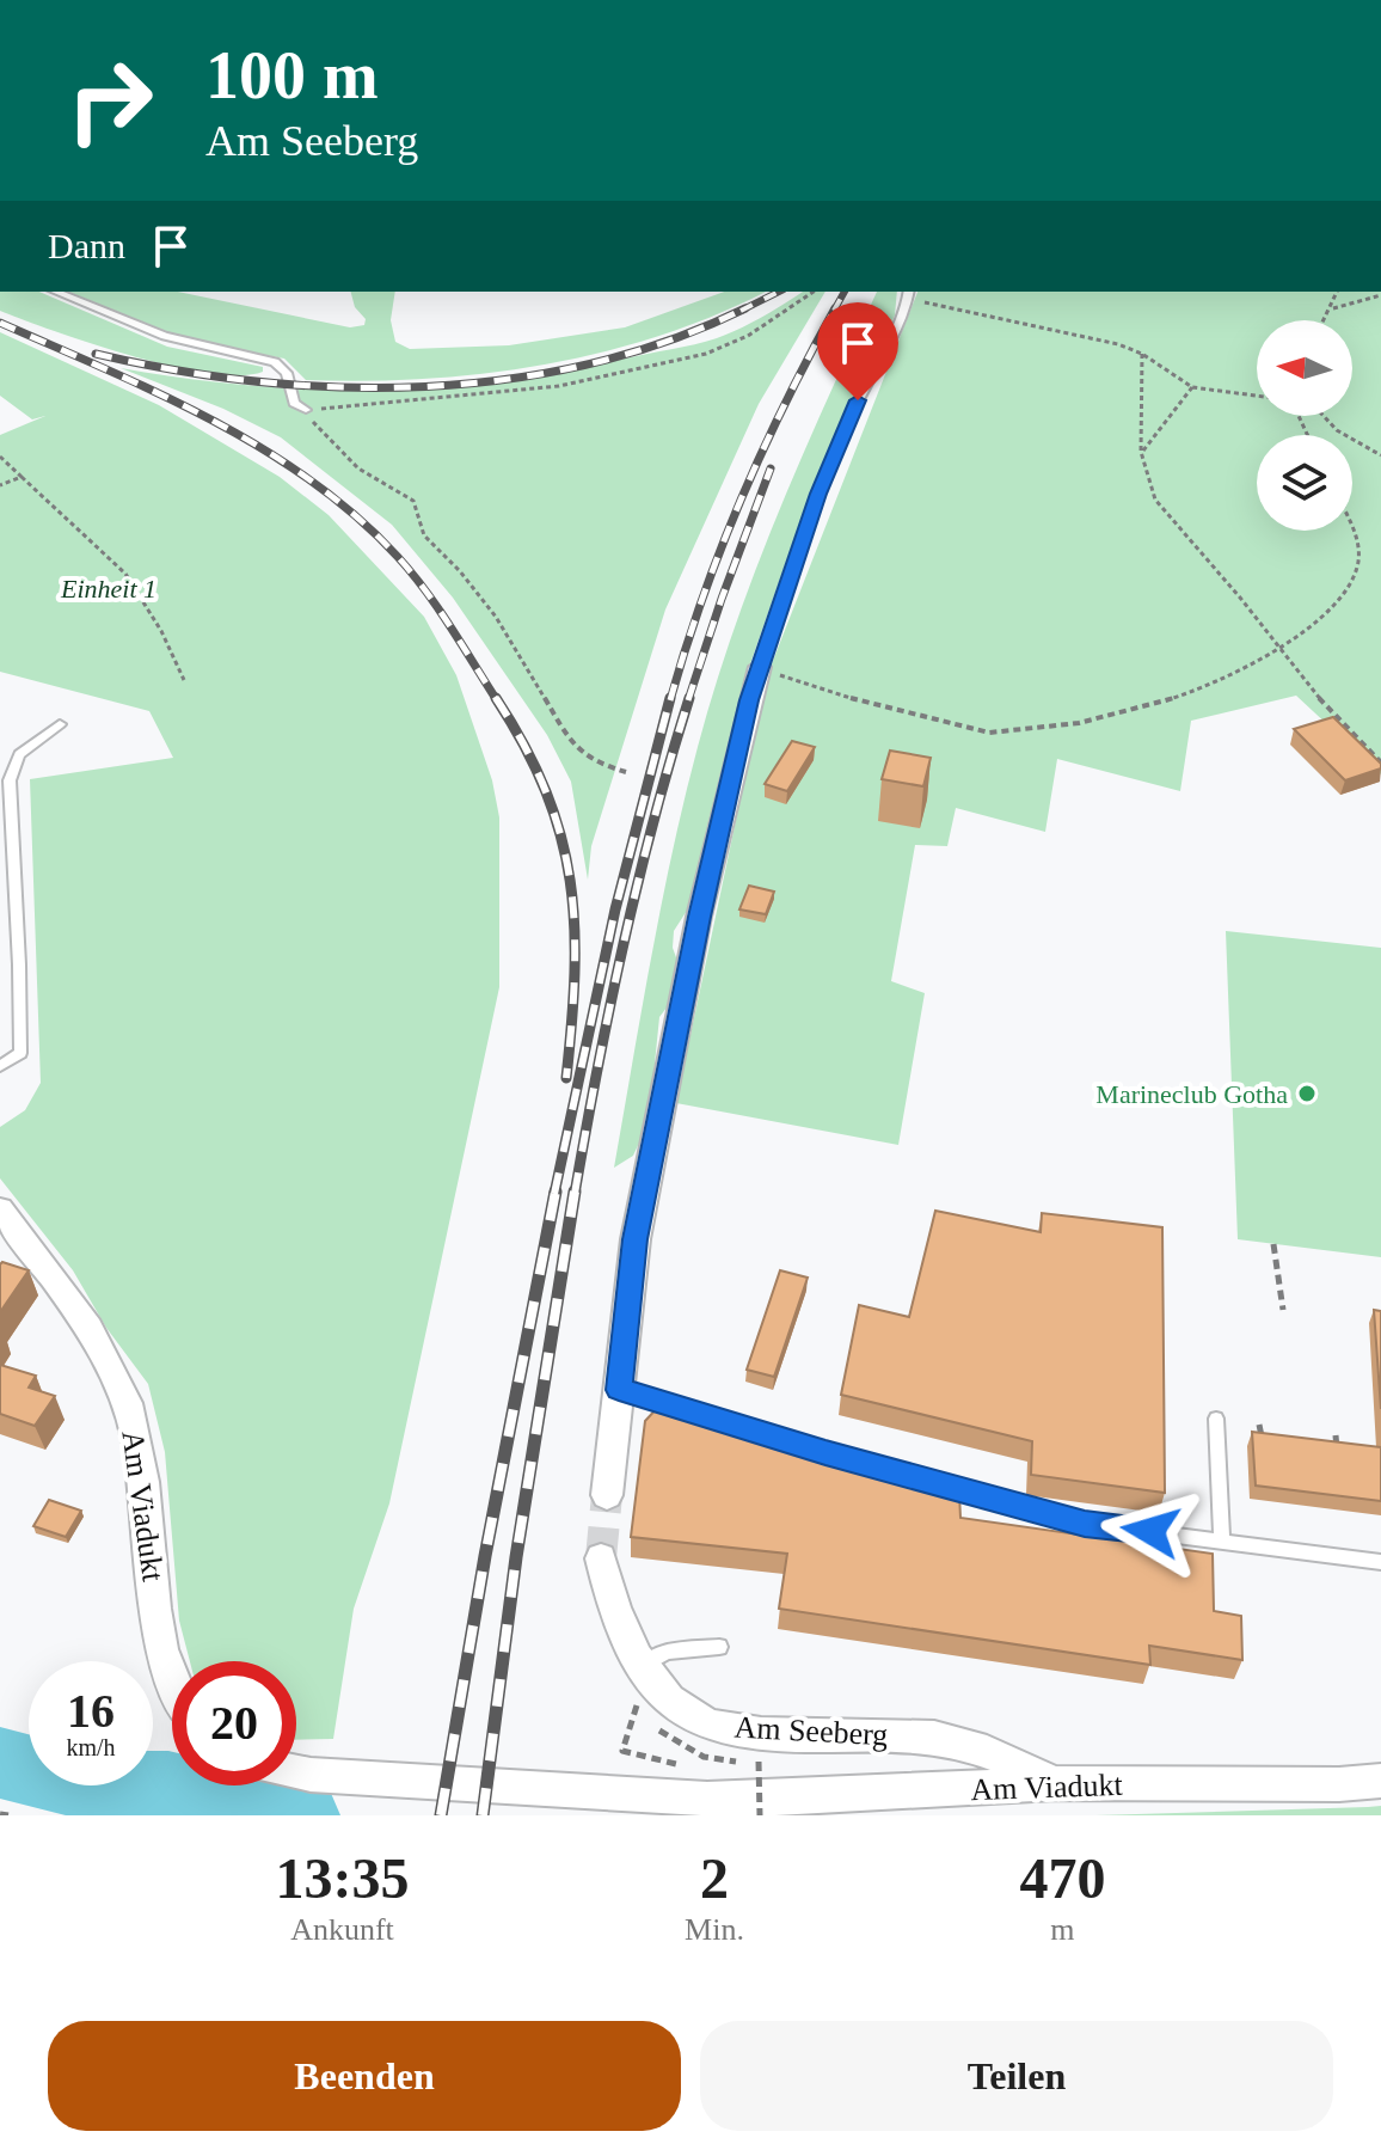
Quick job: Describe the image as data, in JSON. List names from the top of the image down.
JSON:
{
  "streets": {
    "street": ["Am Viadukt", "Am Seeberg"]
  },
  "crossings": [
    ["Am Viadukt", "Am Seeberg"]
  ],
  "parks": ["Einheit 1"],
  "places": ["Marineclub Gotha"],
  "north": "left",
  "page": {
    "turn": ["100 m", "Am Seeberg"],
    "then": "Dann",
    "speed": "16 km/h",
    "limit": "20",
    "eta": [
      "13:35",
      "Ankunft",
      "2",
      "Min.",
      "470",
      "m"
    ],
    "buttons": ["Beenden", "Teilen"]
  }
}
